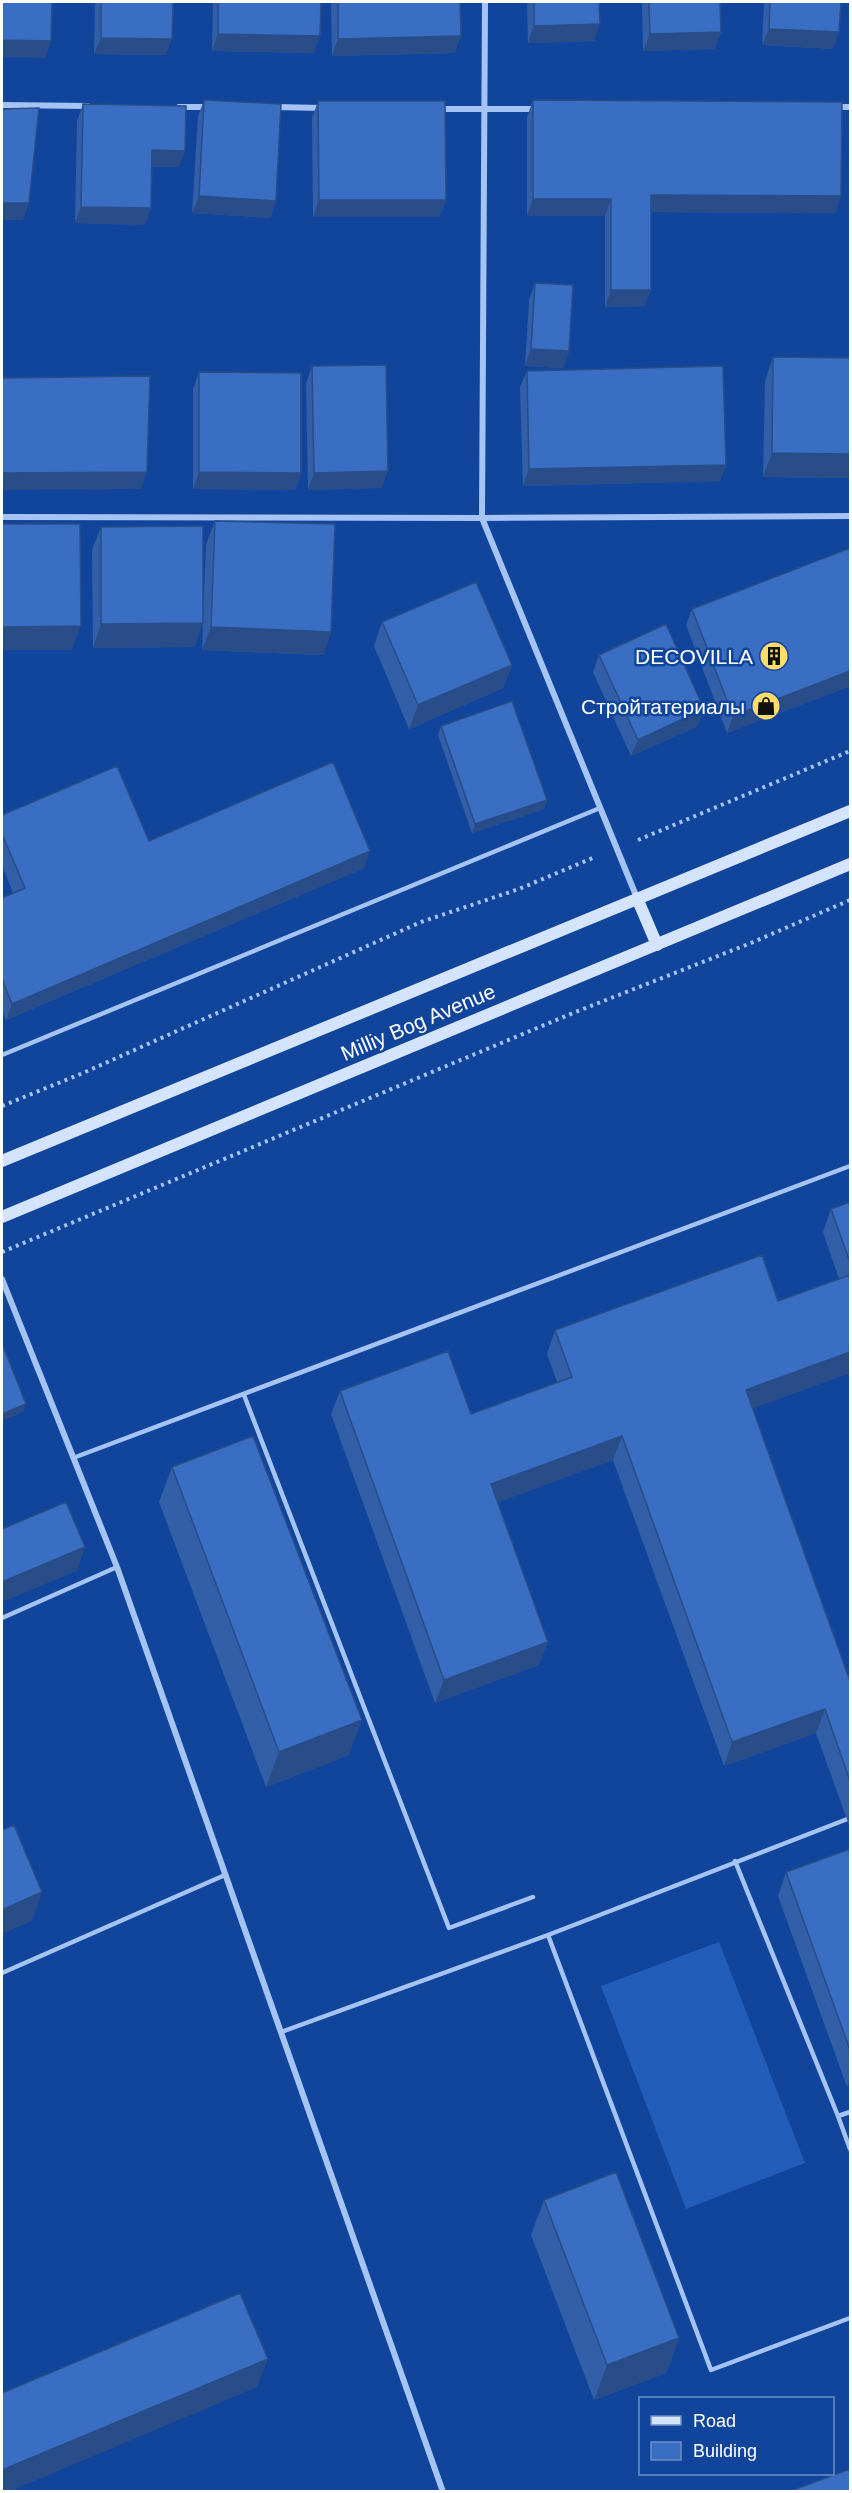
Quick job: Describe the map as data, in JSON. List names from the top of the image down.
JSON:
{
  "streets": {
    "main road": ["Milliy Bog Avenue"]
  },
  "places": {
    "building": ["DECOVILLA"],
    "shop": ["Стройтатериалы"]
  },
  "legend": ["Road", "Building"]
}
